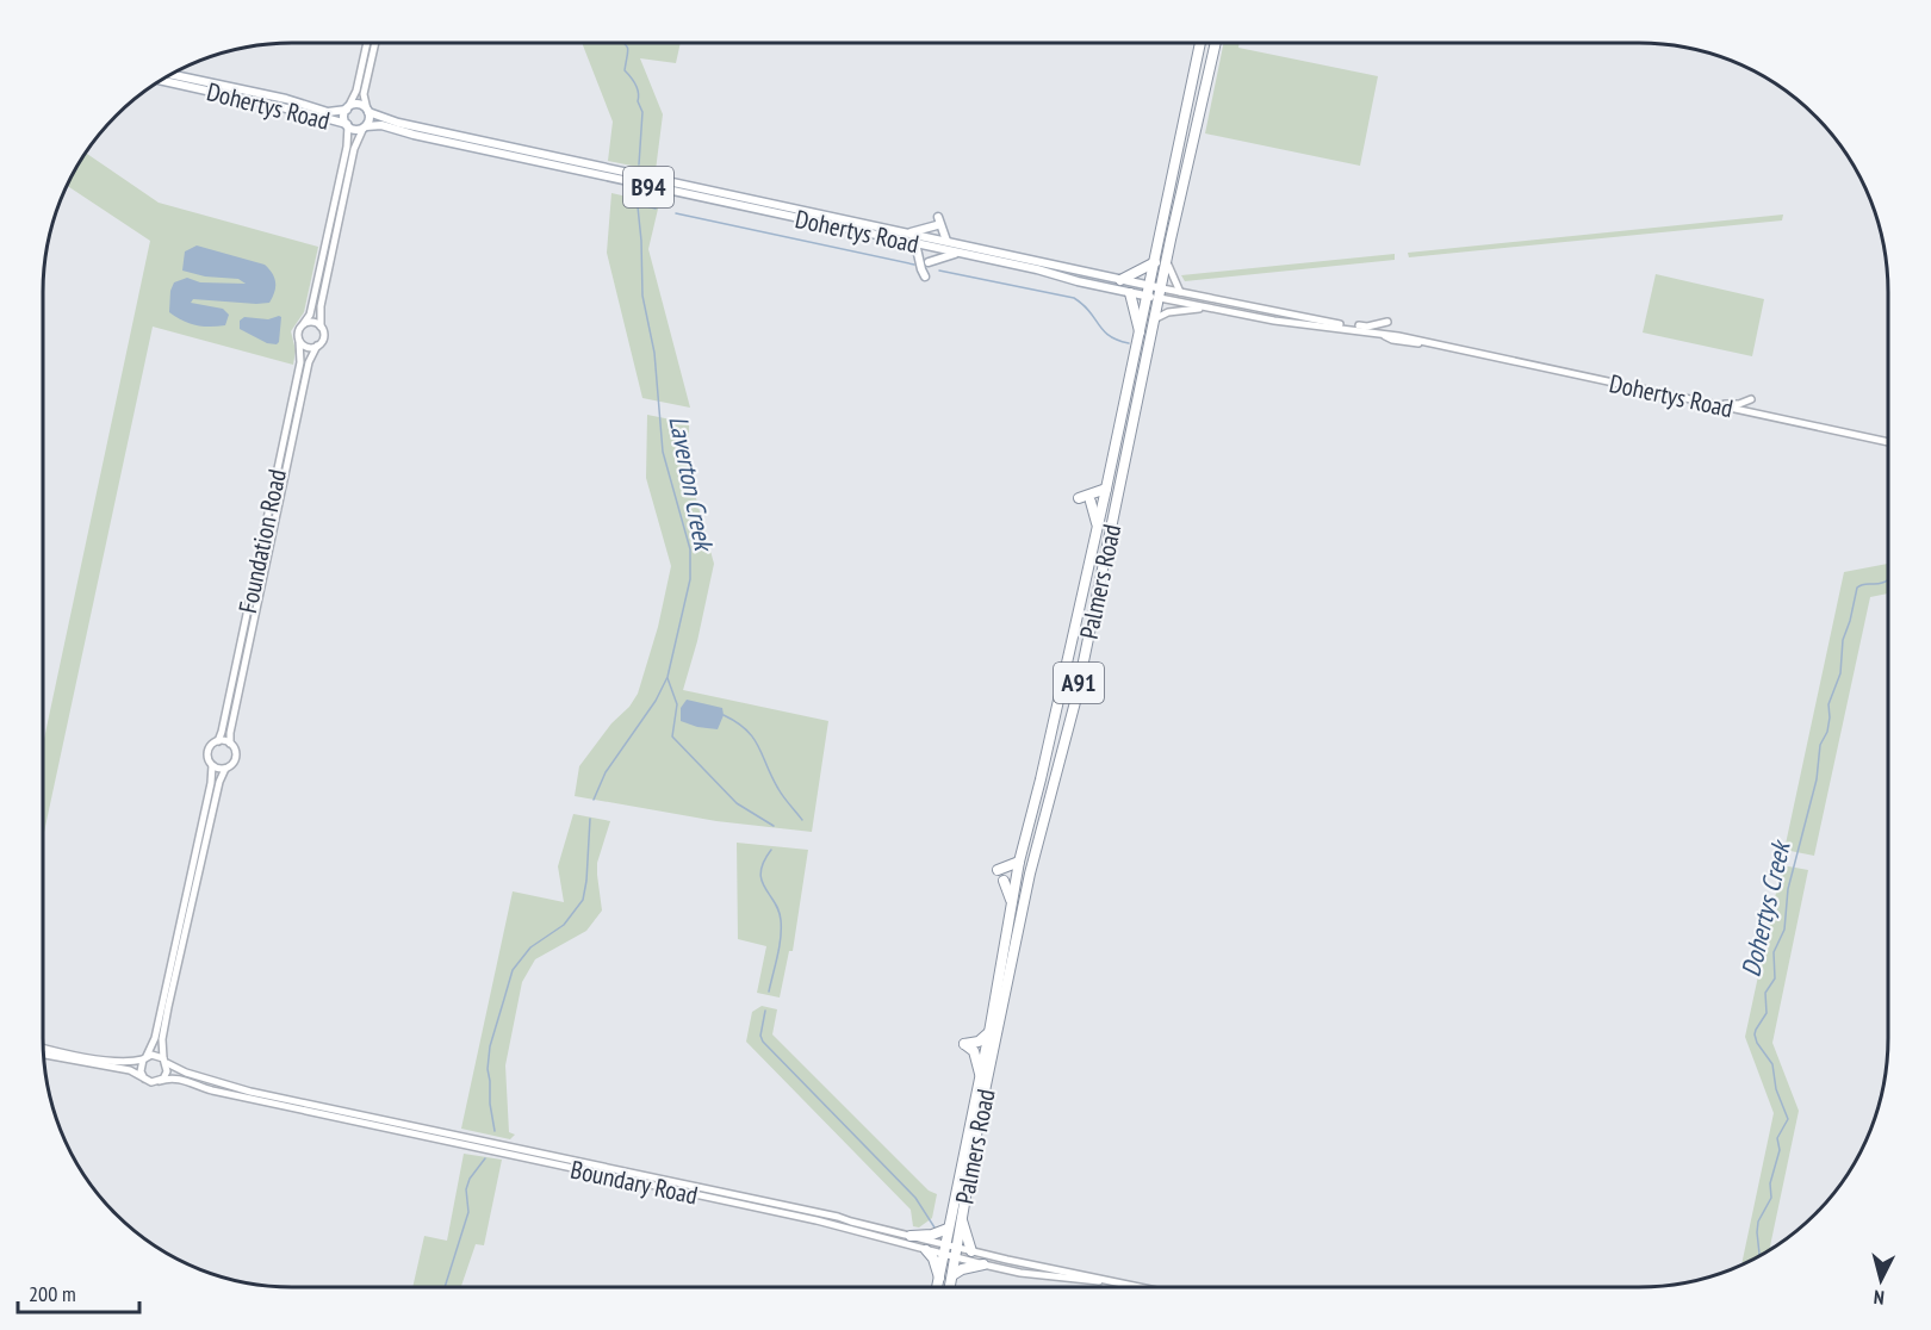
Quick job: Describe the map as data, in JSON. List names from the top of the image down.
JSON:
{
  "streets": {
    "highway": ["Palmers Road", "A91"],
    "main road": [
      "Dohertys Road",
      "B94",
      "Foundation Road",
      "Boundary Road"
    ]
  },
  "crossings": [
    ["Dohertys Road", "B94"],
    ["Dohertys Road", "Palmers Road"],
    ["Palmers Road", "A91"],
    ["Palmers Road", "Boundary Road"],
    ["A91", "Boundary Road"]
  ],
  "water": ["Laverton Creek", "Dohertys Creek"],
  "scale_bar": "200 m",
  "north": "bottom"
}
